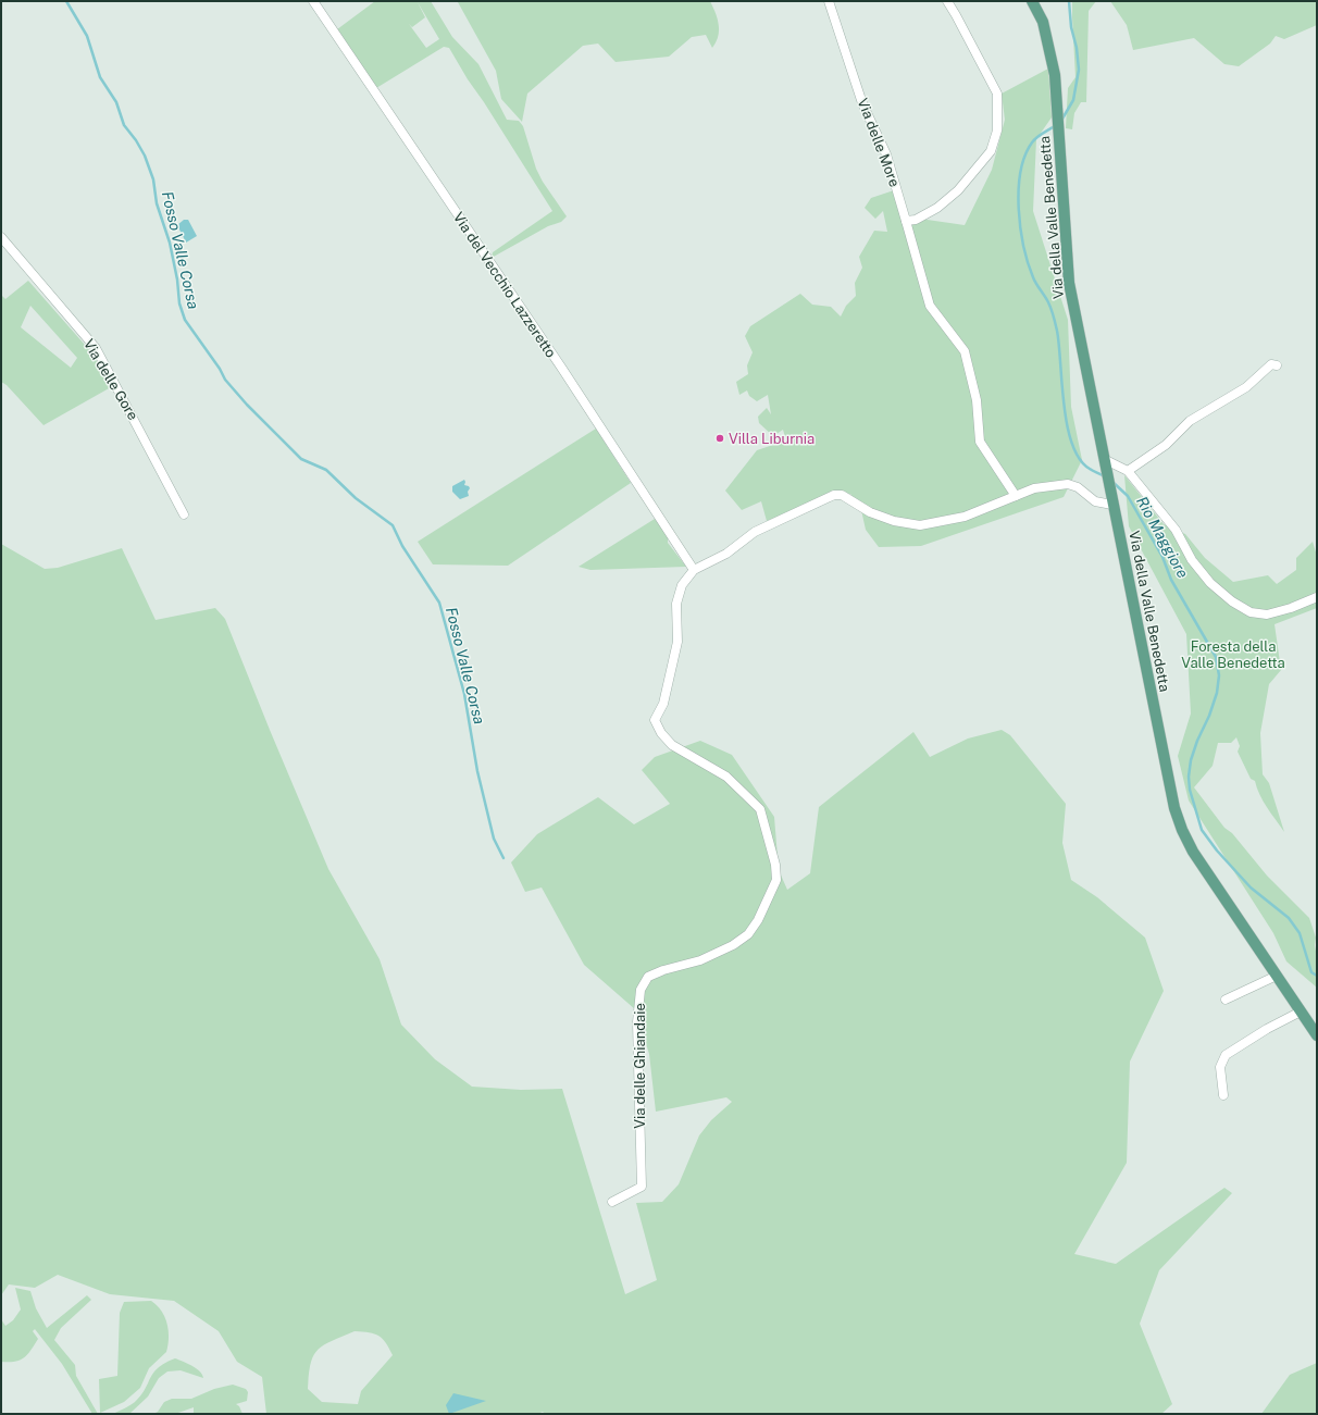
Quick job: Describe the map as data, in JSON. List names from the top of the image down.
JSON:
{
  "streets": {
    "main road": ["Via della Valle Benedetta"],
    "street": [
      "Via delle More",
      "Via del Vecchio Lazzeretto",
      "Via delle Gore",
      "Via delle Ghiandaie"
    ]
  },
  "crossings": [
    ["Via delle More", "Via delle Ghiandaie"],
    ["Via della Valle Benedetta", "Via delle Ghiandaie"],
    ["Via del Vecchio Lazzeretto", "Via delle Ghiandaie"]
  ],
  "water": ["Fosso Valle Corsa", "Rio Maggiore"],
  "parks": ["Foresta della Valle Benedetta"],
  "places": ["Villa Liburnia"]
}
